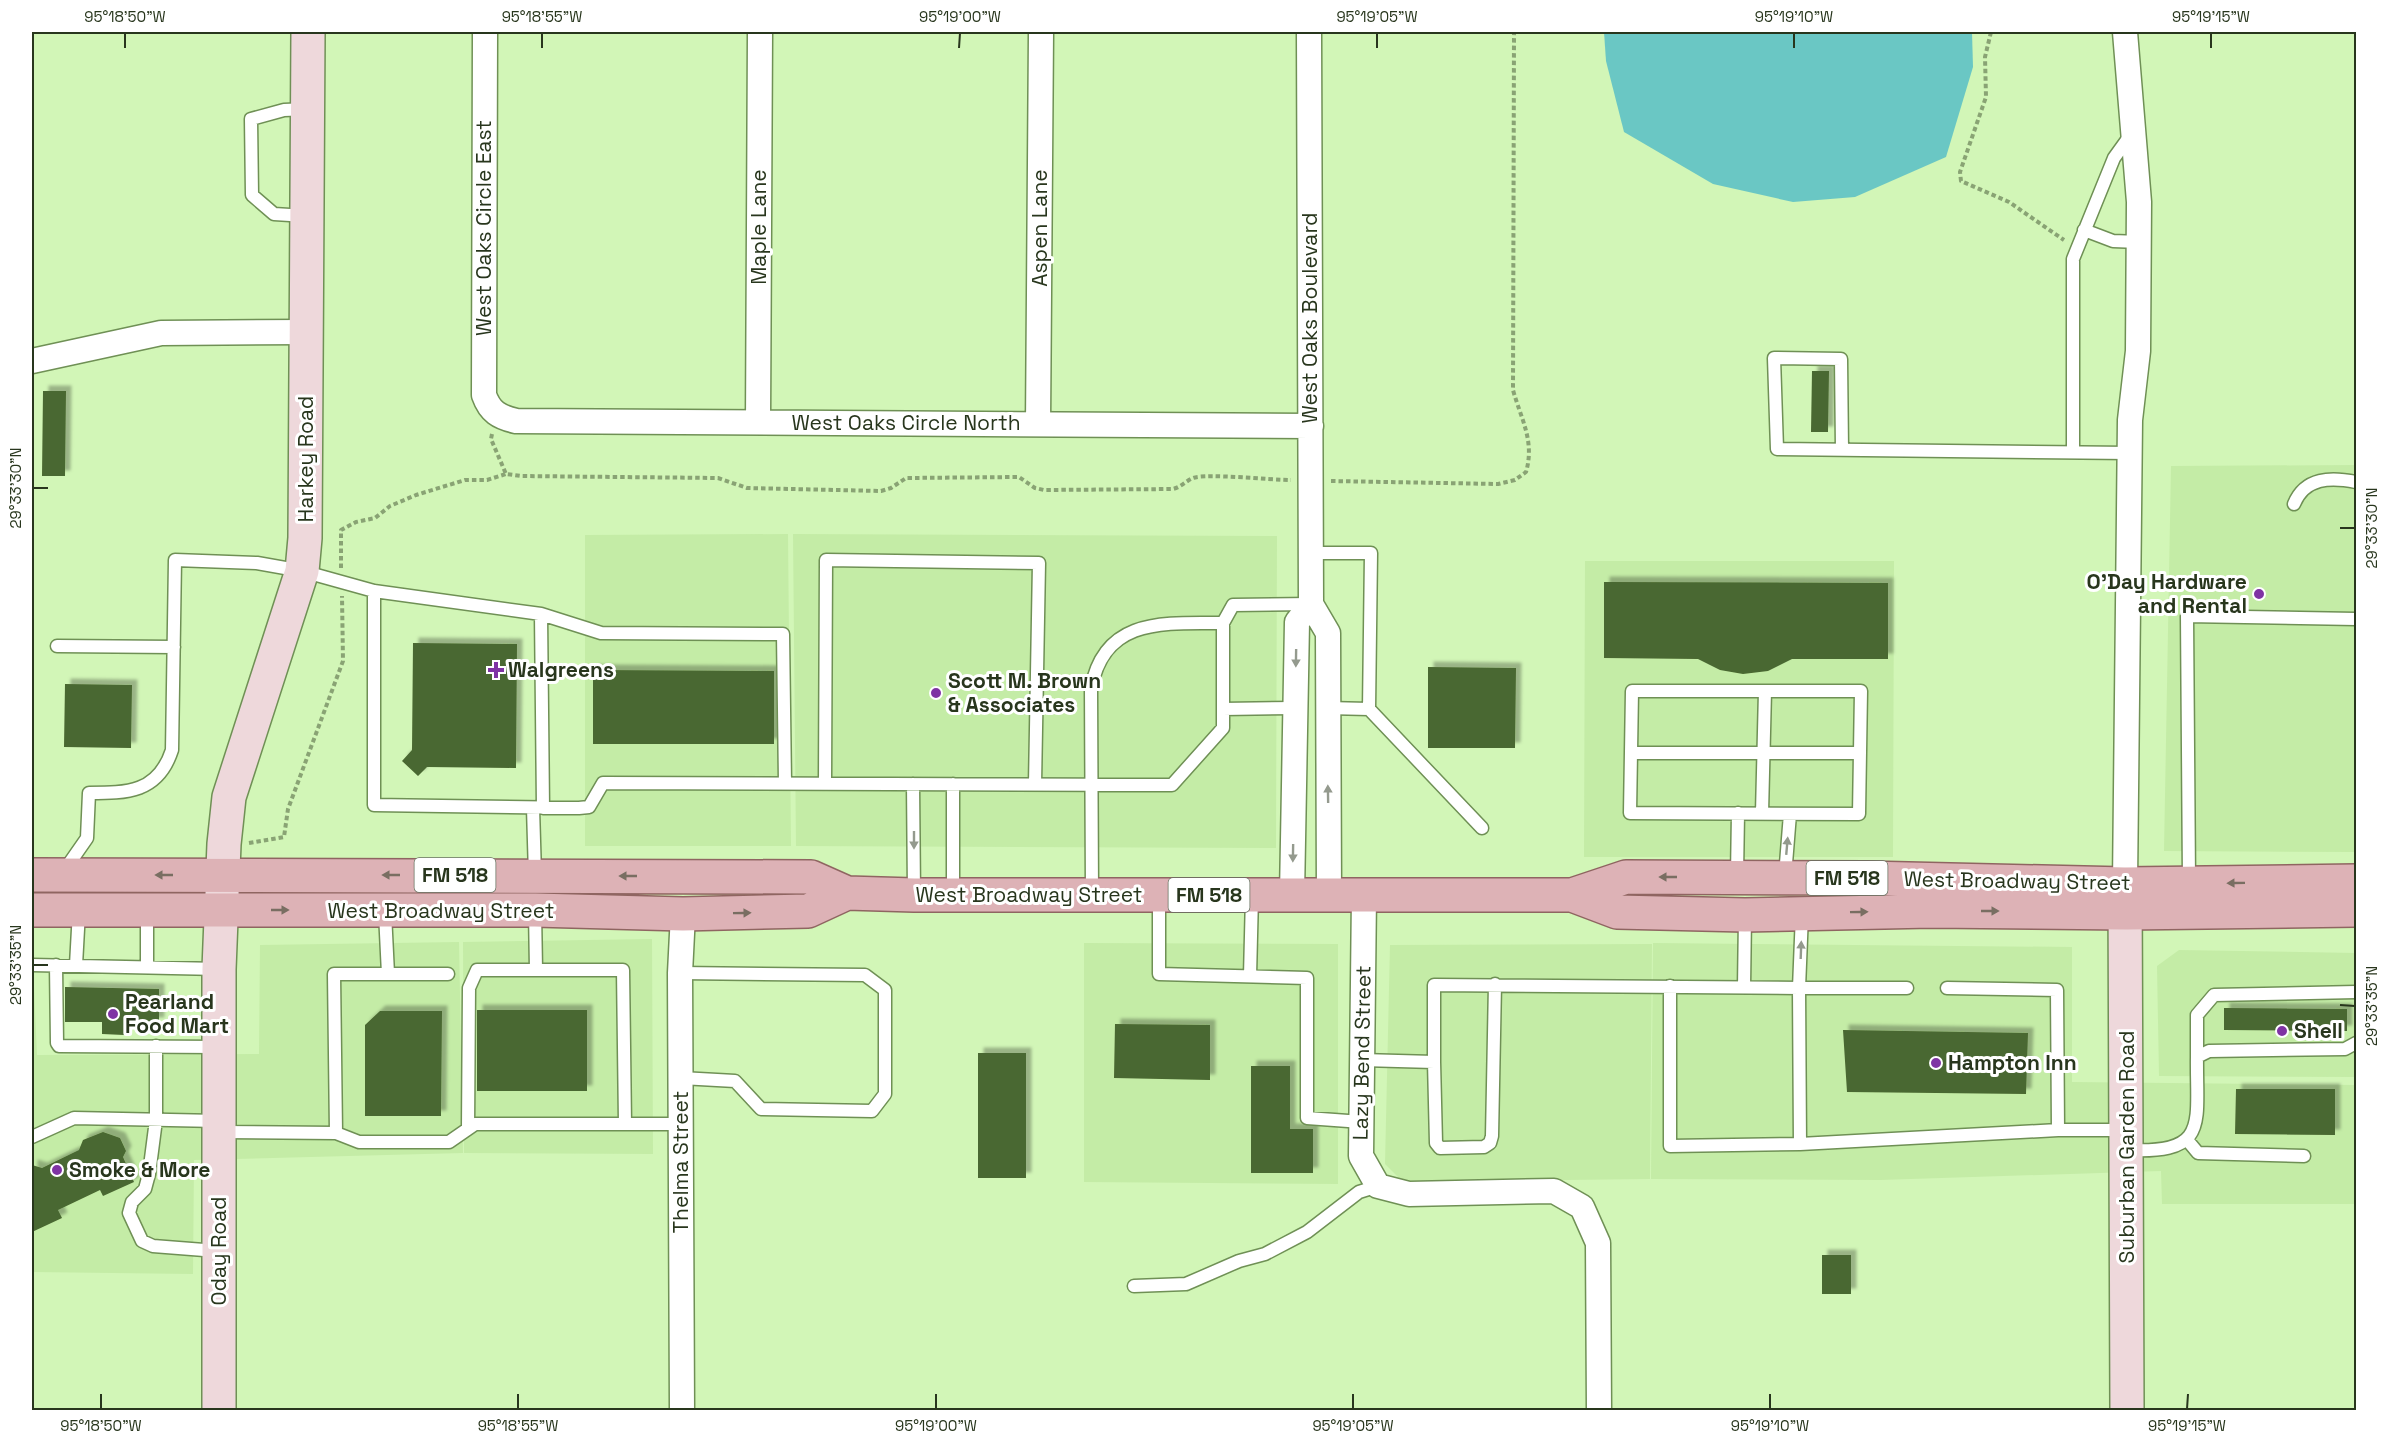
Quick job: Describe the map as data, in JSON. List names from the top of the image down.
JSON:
{
  "streets": {
    "main road": ["FM 518", "West Broadway Street"],
    "street": [
      "Maple Lane",
      "West Oaks Circle East",
      "Aspen Lane",
      "West Oaks Boulevard",
      "West Oaks Circle North",
      "Harkey Road",
      "Lazy Bend Street",
      "Suburban Garden Road",
      "Thelma Street",
      "Oday Road"
    ]
  },
  "crossings": [
    ["Maple Lane", "West Oaks Circle North"],
    ["West Oaks Circle East", "West Oaks Circle North"],
    ["Aspen Lane", "West Oaks Circle North"],
    ["West Oaks Boulevard", "West Oaks Circle North"],
    ["West Oaks Boulevard", "West Broadway Street"],
    ["Harkey Road", "West Broadway Street"],
    ["Harkey Road", "Oday Road"],
    ["West Broadway Street", "Lazy Bend Street"],
    ["West Broadway Street", "Suburban Garden Road"],
    ["West Broadway Street", "Thelma Street"],
    ["West Broadway Street", "Oday Road"]
  ],
  "places": {
    "other": [
      "O'Day Hardware and Rental",
      "Scott M. Brown & Associates",
      "Pearland Food Mart",
      "Shell",
      "Hampton Inn",
      "Smoke & More"
    ],
    "health": ["Walgreens"]
  },
  "coordinates": [
    "95°18'50\"W",
    "95°18'55\"W",
    "95°19'00\"W",
    "95°19'05\"W",
    "95°19'10\"W",
    "95°19'15\"W",
    "29°33'30\"N",
    "29°33'35\"N"
  ]
}
